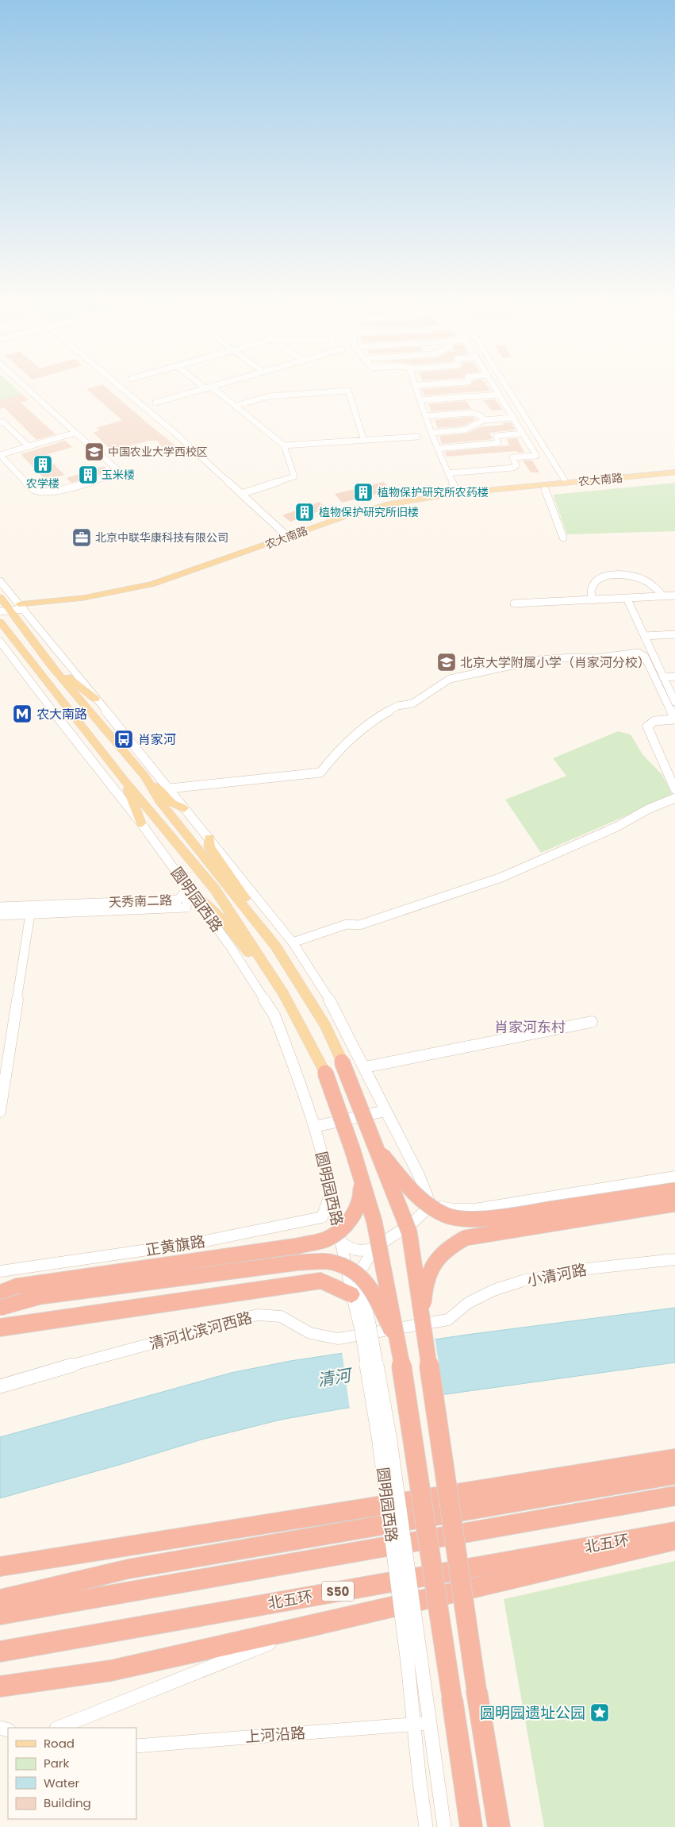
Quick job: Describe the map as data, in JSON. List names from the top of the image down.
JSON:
{
  "streets": {
    "highway": ["圆明园西路", "北五环", "S50"],
    "main road": ["农大南路"],
    "street": [
      "天秀南二路",
      "正黄旗路",
      "小清河路",
      "清河北滨河西路",
      "上河沿路"
    ]
  },
  "crossings": [
    ["圆明园西路", "天秀南二路"],
    ["圆明园西路", "正黄旗路"],
    ["圆明园西路", "上河沿路"],
    ["小清河路", "清河北滨河西路"]
  ],
  "districts": ["肖家河东村"],
  "water": ["清河"],
  "places": {
    "school or university": ["中国农业大学西校区", "北京大学附属小学（肖家河分校）"],
    "building": [
      "农学楼",
      "玉米楼",
      "植物保护研究所农药楼",
      "植物保护研究所旧楼"
    ],
    "office": ["北京中联华康科技有限公司"],
    "metro station": ["农大南路"],
    "bus stop": ["肖家河"],
    "place": ["圆明园遗址公园"]
  },
  "legend": [
    "Road",
    "Park",
    "Water",
    "Building"
  ]
}
